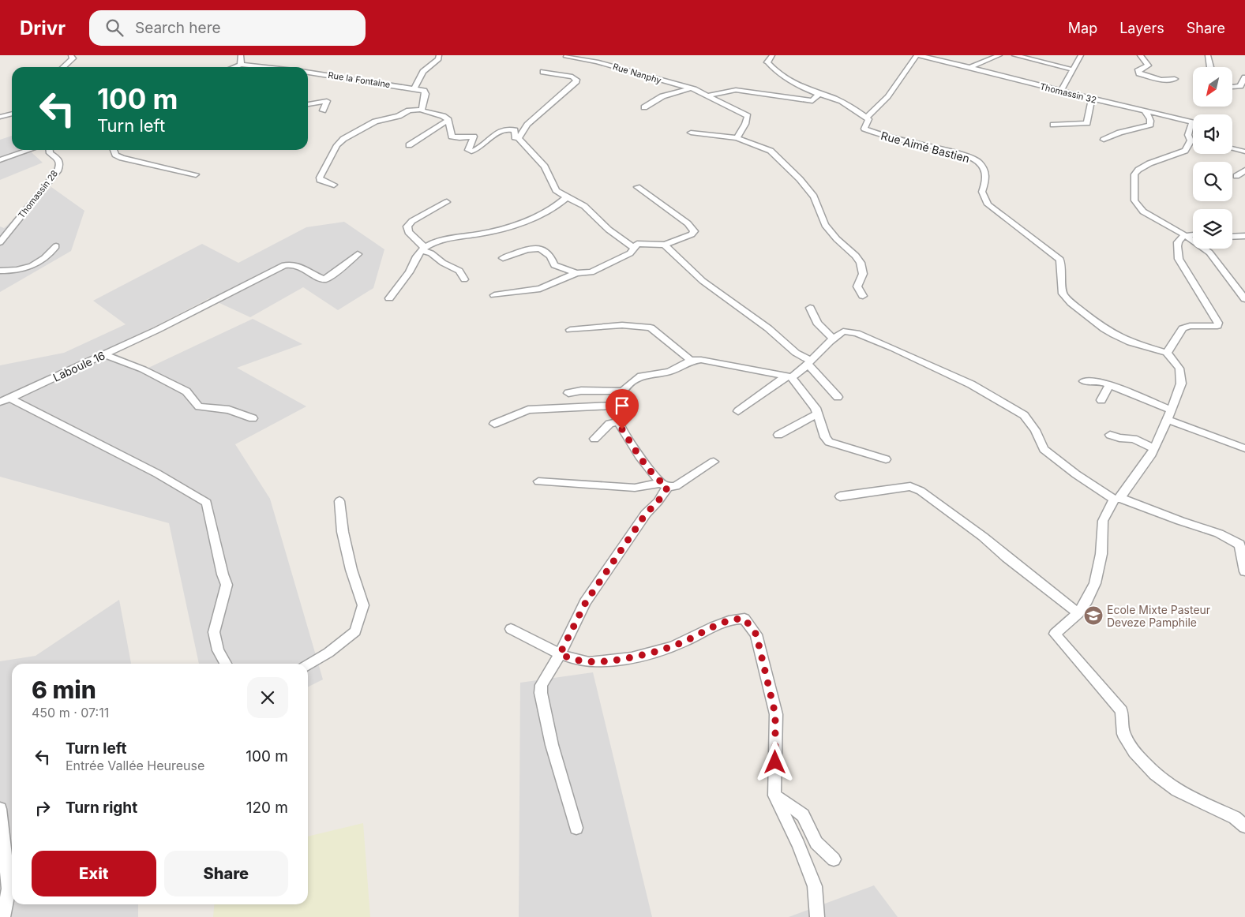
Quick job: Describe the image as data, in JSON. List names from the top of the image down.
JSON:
{
  "streets": {
    "street": [
      "Rue Nanphy",
      "Rue la Fontaine",
      "Thomassin 32",
      "Rue Aimé Bastien",
      "Thomassin 28",
      "Laboule 16"
    ]
  },
  "places": {
    "school or university": ["Ecole Mixte Pasteur Deveze Pamphile"]
  },
  "north": "bottom left",
  "page": {
    "header": "Drivr",
    "search": "Search here",
    "nav": ["Map", "Layers", "Share"],
    "turn": ["100 m", "Turn left"],
    "heading": ["6 min", "450 m · 07:11"],
    "list": [
      {
        "name": "Turn left",
        "note": "Entrée Vallée Heureuse",
        "value": "100 m"
      },
      {
        "name": "Turn right",
        "value": "120 m"
      }
    ],
    "buttons": ["Exit", "Share"]
  }
}
